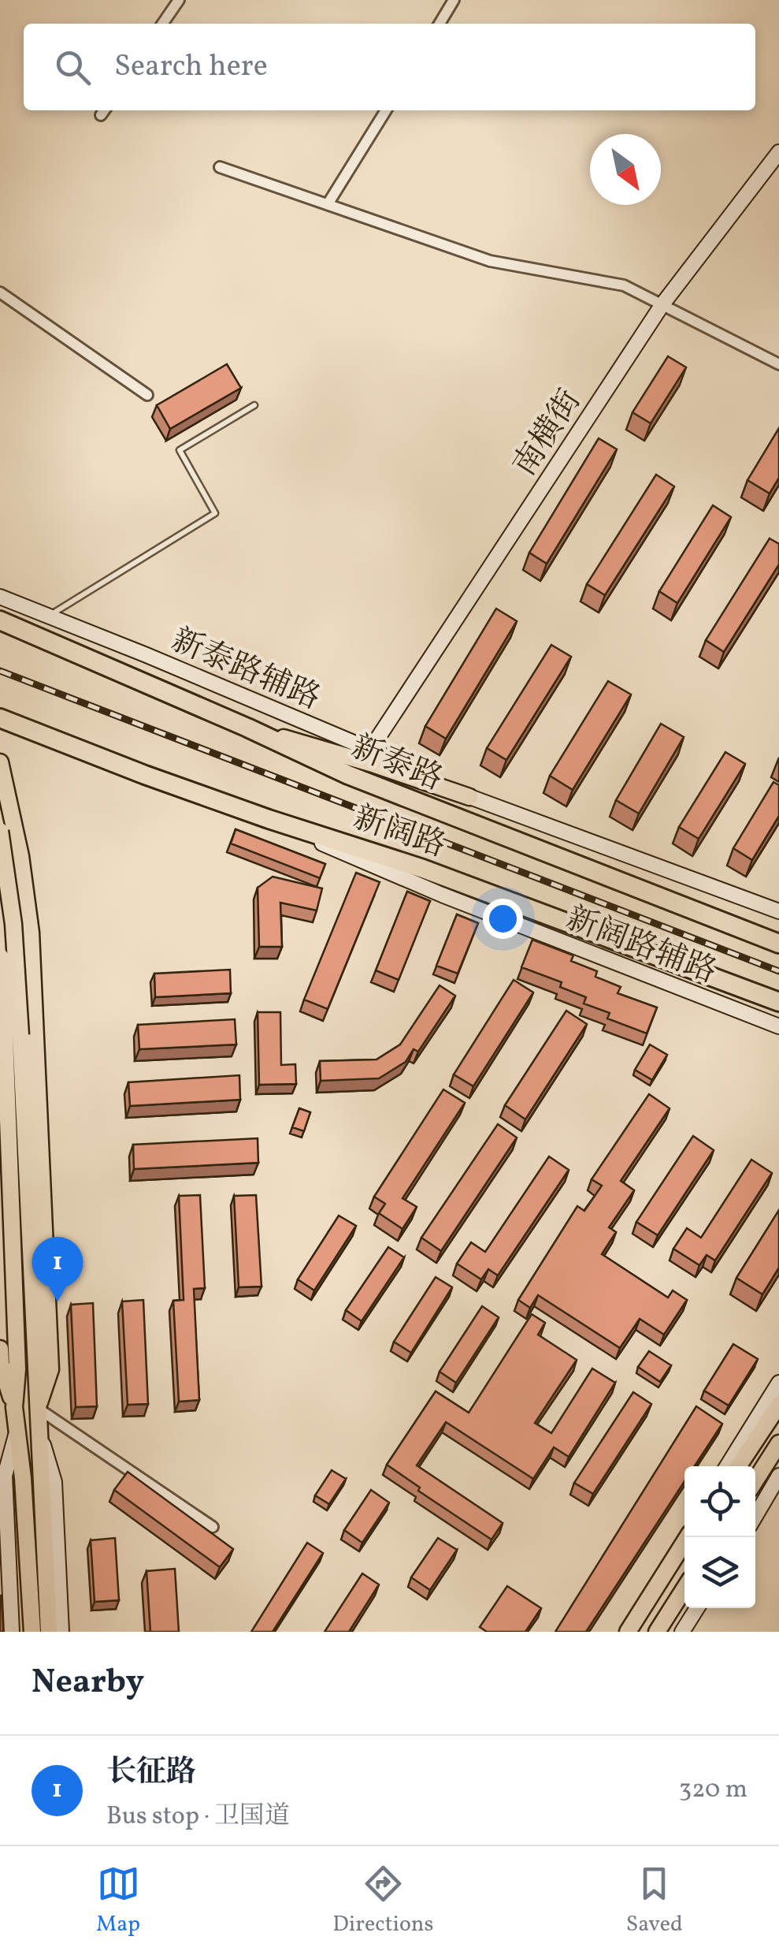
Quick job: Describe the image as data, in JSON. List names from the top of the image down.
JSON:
{
  "streets": {
    "highway": ["新泰路", "新阔路"],
    "street": ["南横街", "新泰路辅路", "新阔路辅路"]
  },
  "crossings": [
    ["南横街", "新泰路辅路"],
    ["新阔路", "新阔路辅路"]
  ],
  "north": "bottom right",
  "page": {
    "search": "Search here",
    "pins": "1",
    "heading": "Nearby",
    "list": [
      {
        "mark": "1",
        "name": "长征路",
        "note": "Bus stop · 卫国道",
        "value": "320 m"
      }
    ],
    "nav": ["Map", "Directions", "Saved"]
  }
}
